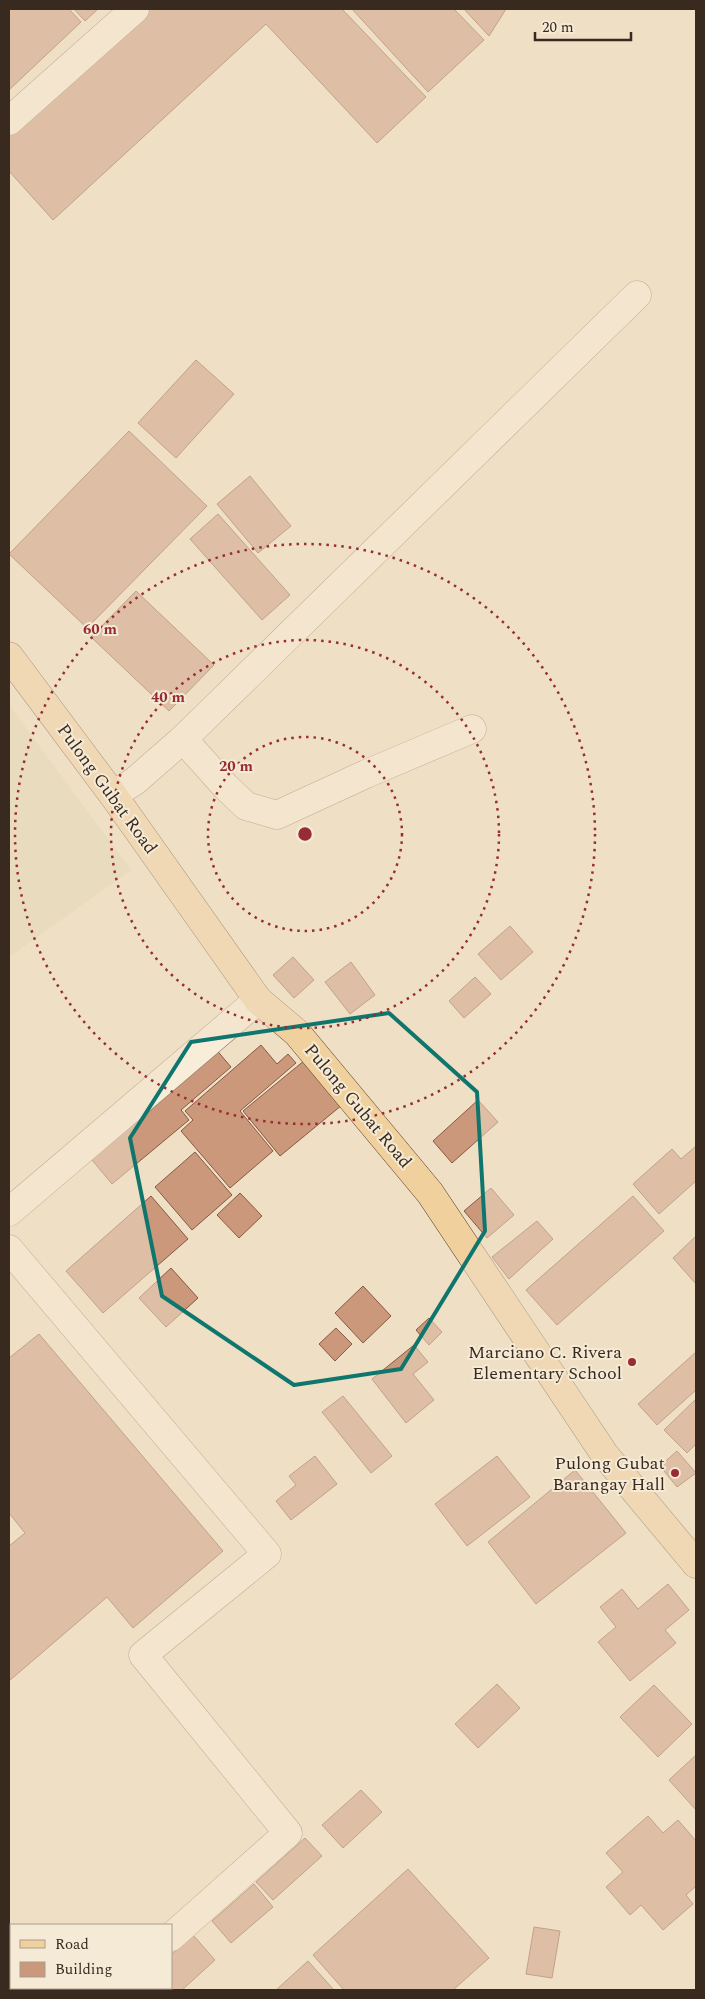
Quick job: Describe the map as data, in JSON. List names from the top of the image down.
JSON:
{
  "streets": {
    "main road": ["Pulong Gubat Road"]
  },
  "places": ["Marciano C. Rivera Elementary School", "Pulong Gubat Barangay Hall"],
  "legend": ["Road", "Building"],
  "scale_bar": "20 m",
  "rings": ["60 m", "40 m", "20 m"]
}
